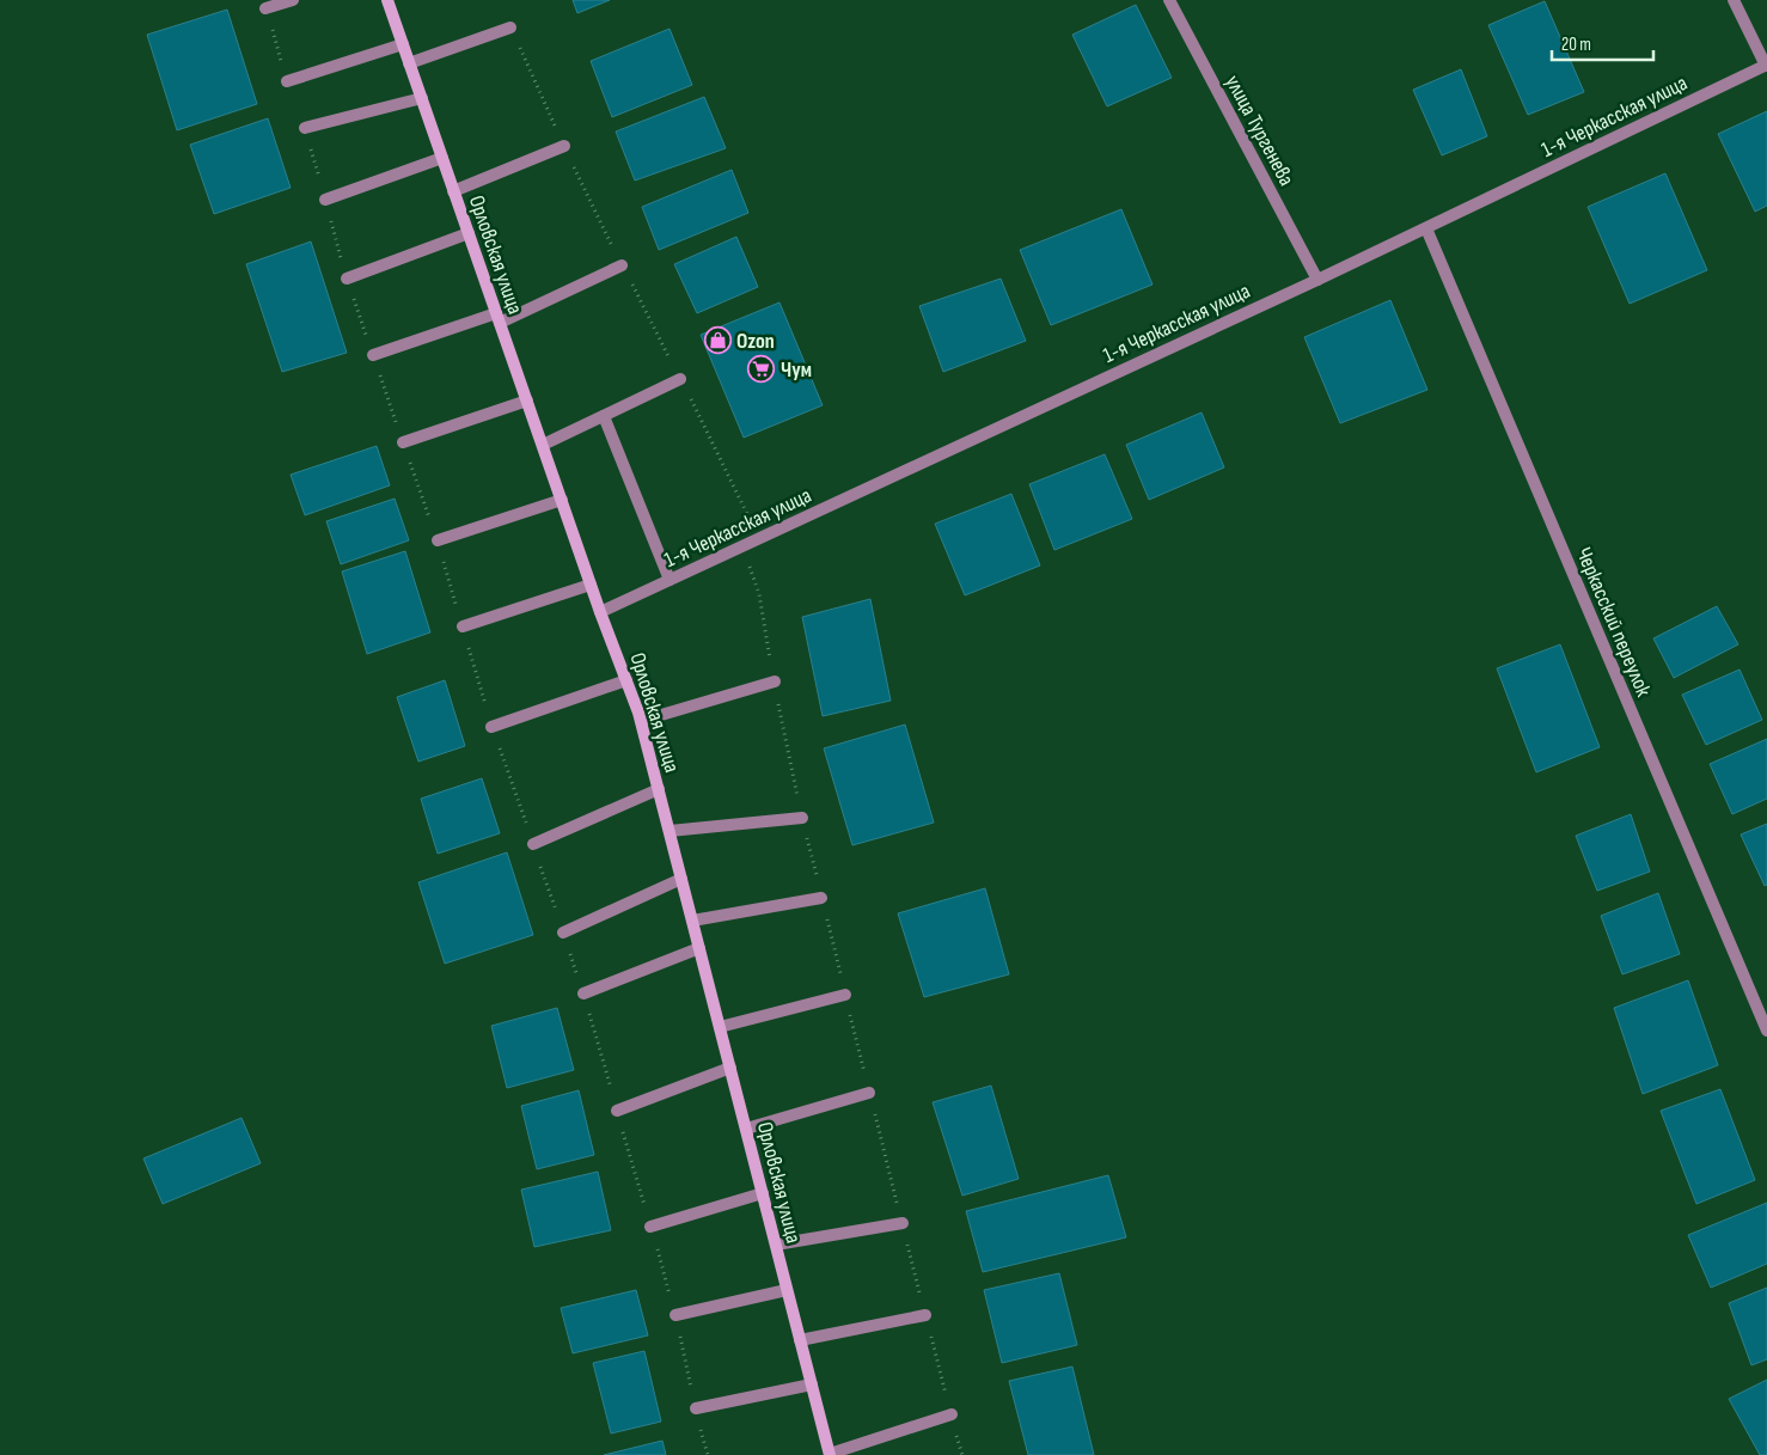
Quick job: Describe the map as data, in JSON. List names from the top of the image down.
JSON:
{
  "streets": {
    "main road": ["Орловская улица"],
    "street": ["1-я Черкасская улица", "улица Тургенева", "Черкасский переулок"]
  },
  "crossings": [
    ["1-я Черкасская улица", "улица Тургенева"],
    ["1-я Черкасская улица", "Орловская улица"],
    ["1-я Черкасская улица", "Черкасский переулок"]
  ],
  "places": {
    "shop": ["Ozon"],
    "supermarket": ["Чум"]
  },
  "scale_bar": "20 m"
}
